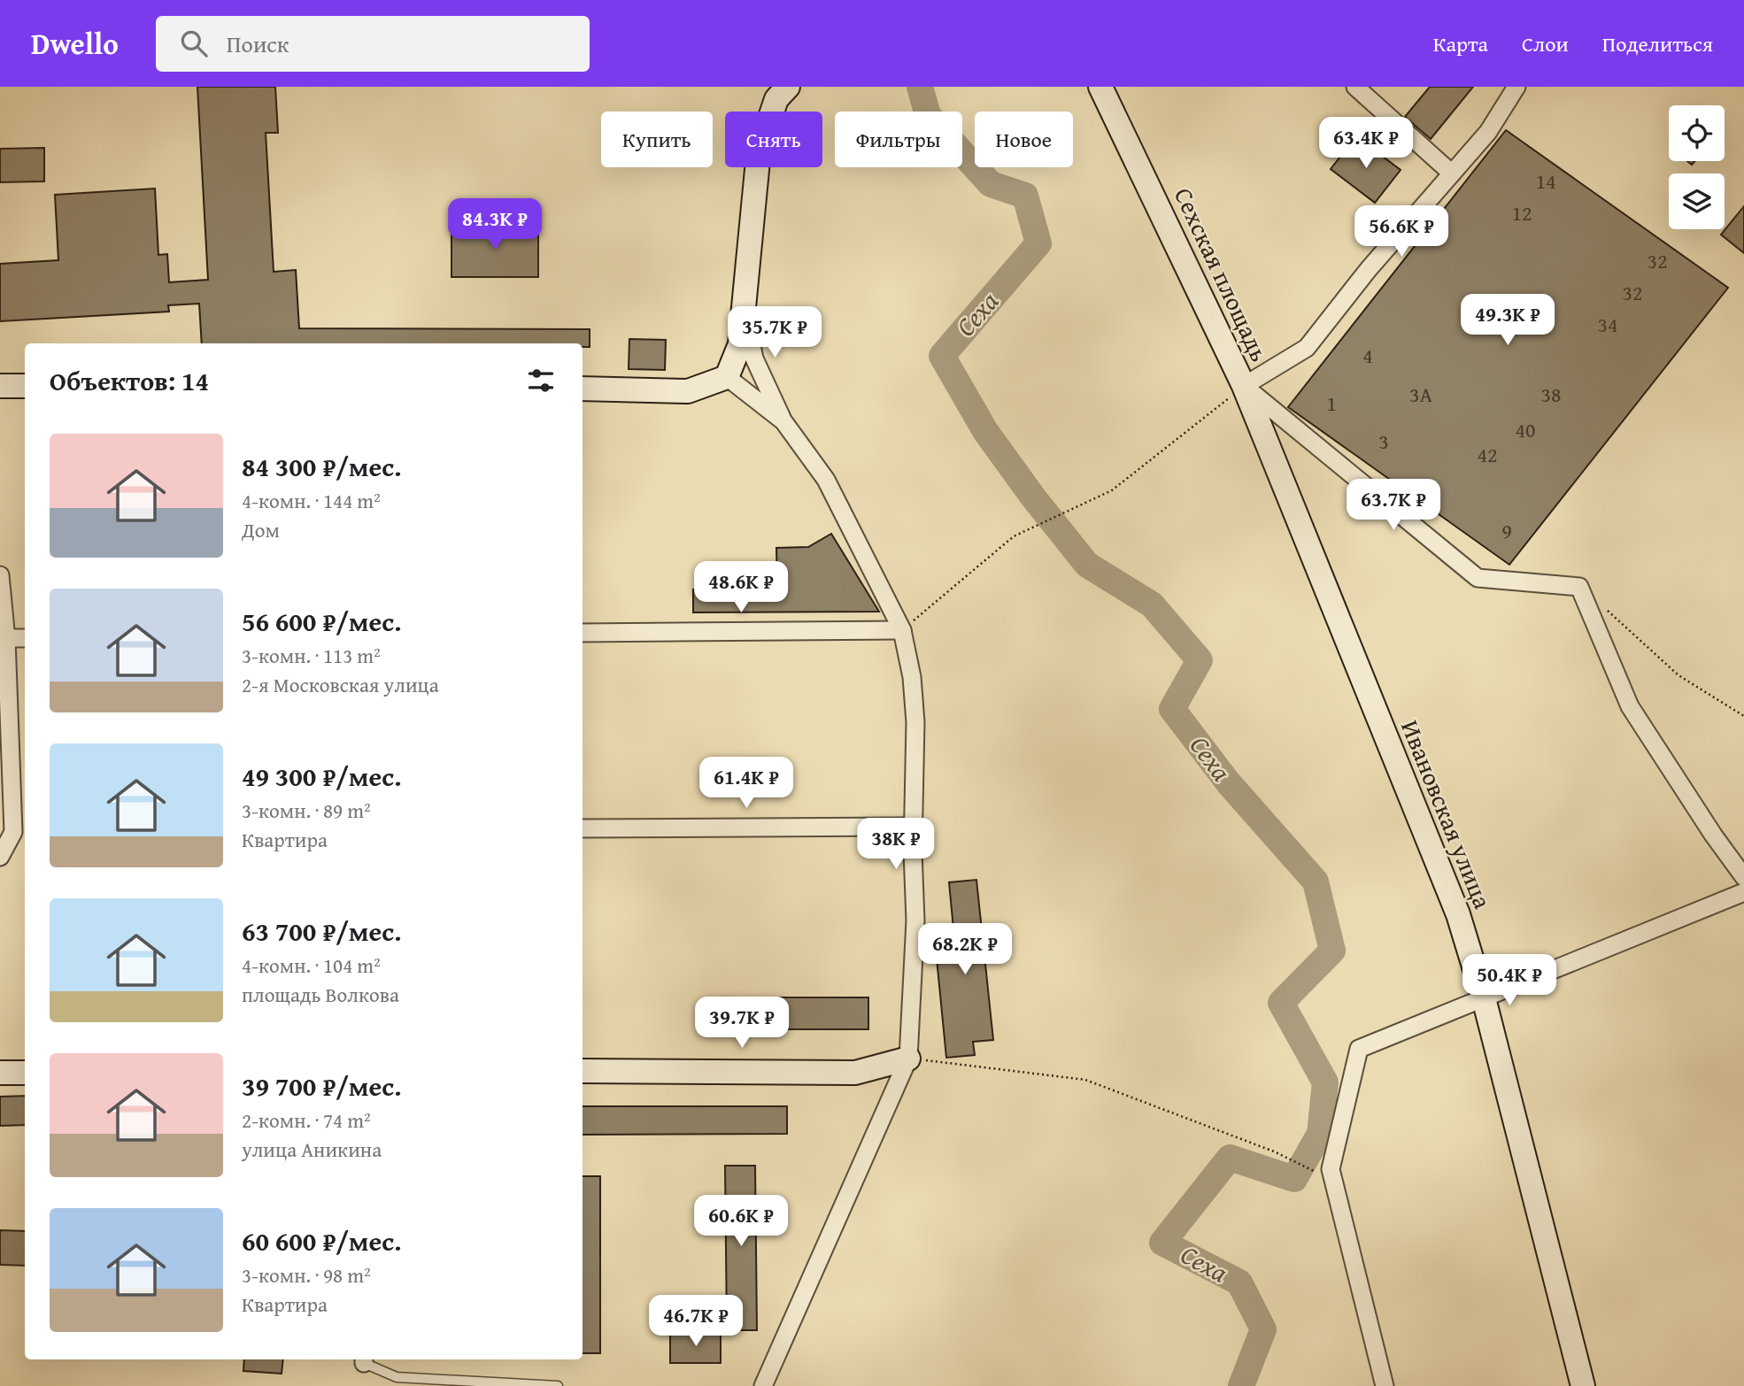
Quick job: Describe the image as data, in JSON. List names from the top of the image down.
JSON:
{
  "streets": {
    "street": ["Сехская площадь", "Ивановская улица"]
  },
  "crossings": [
    ["Сехская площадь", "Ивановская улица"]
  ],
  "water": ["Сеха"],
  "house_numbers": [
    "14",
    "12",
    "32",
    "32",
    "34",
    "4",
    "3А",
    "38",
    "1",
    "40",
    "3",
    "42",
    "9"
  ],
  "page": {
    "header": "Dwello",
    "search": "Поиск",
    "nav": ["Карта", "Слои", "Поделиться"],
    "chip": [
      "Купить",
      "Снять",
      "Фильтры",
      "Новое"
    ],
    "price": [
      "63.4K ₽",
      "84.3K ₽",
      "56.6K ₽",
      "49.3K ₽",
      "35.7K ₽",
      "63.7K ₽",
      "48.6K ₽",
      "61.4K ₽",
      "38K ₽",
      "68.2K ₽",
      "50.4K ₽",
      "39.7K ₽",
      "60.6K ₽",
      "46.7K ₽"
    ],
    "heading": "Объектов: 14",
    "list": [
      {
        "name": "84 300 ₽/мес.",
        "note": "4-комн. · 144 m² · Дом"
      },
      {
        "name": "56 600 ₽/мес.",
        "note": "3-комн. · 113 m² · 2-я Московская улица"
      },
      {
        "name": "49 300 ₽/мес.",
        "note": "3-комн. · 89 m² · Квартира"
      },
      {
        "name": "63 700 ₽/мес.",
        "note": "4-комн. · 104 m² · площадь Волкова"
      },
      {
        "name": "39 700 ₽/мес.",
        "note": "2-комн. · 74 m² · улица Аникина"
      },
      {
        "name": "60 600 ₽/мес.",
        "note": "3-комн. · 98 m² · Квартира"
      }
    ]
  }
}
